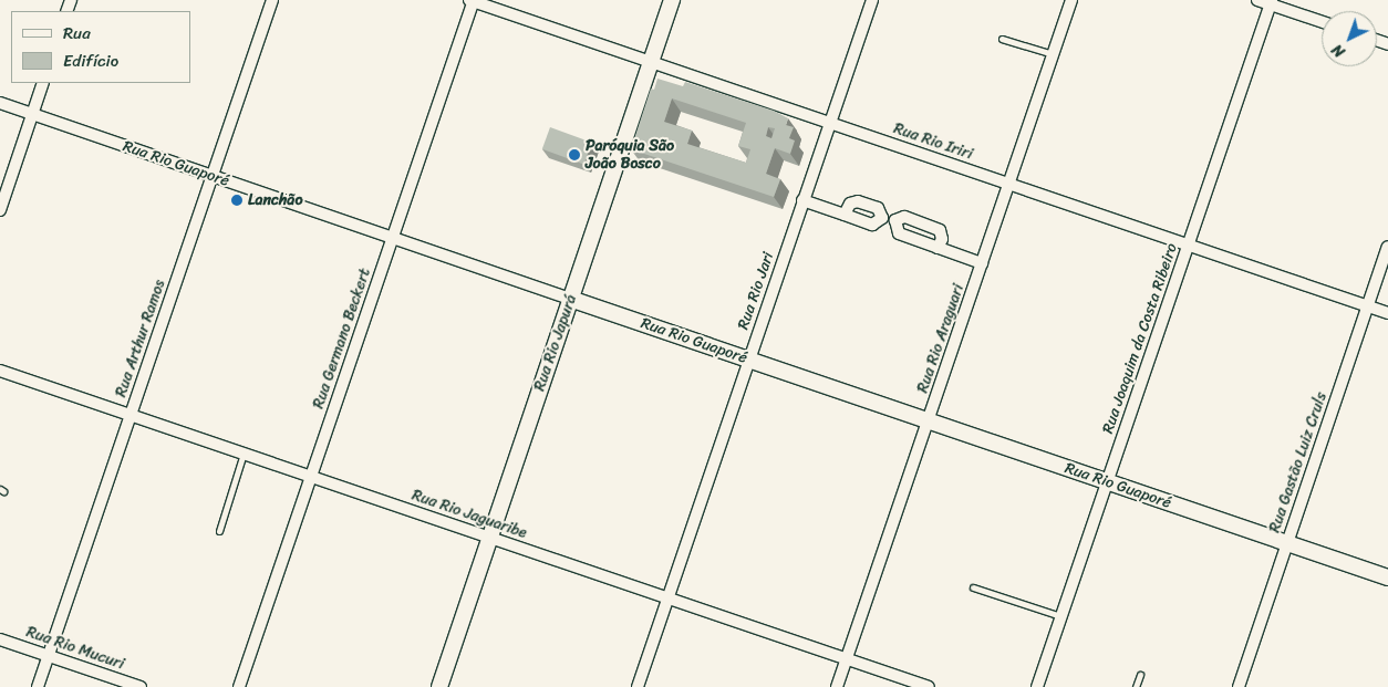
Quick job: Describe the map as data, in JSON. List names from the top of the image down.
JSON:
{
  "streets": {
    "street": [
      "Rua Rio Iriri",
      "Rua Rio Guaporé",
      "Rua Rio Jari",
      "Rua Arthur Ramos",
      "Rua Germano Beckert",
      "Rua Rio Araguari",
      "Rua Joaquim da Costa Ribeiro",
      "Rua Rio Japurá",
      "Rua Gastão Luiz Cruls",
      "Rua Rio Jaguaribe",
      "Rua Rio Mucuri"
    ]
  },
  "crossings": [
    ["Rua Rio Iriri", "Rua Rio Jari"],
    ["Rua Rio Iriri", "Rua Germano Beckert"],
    ["Rua Rio Iriri", "Rua Rio Araguari"],
    ["Rua Rio Iriri", "Rua Joaquim da Costa Ribeiro"],
    ["Rua Rio Iriri", "Rua Rio Japurá"],
    ["Rua Rio Iriri", "Rua Gastão Luiz Cruls"],
    ["Rua Rio Guaporé", "Rua Rio Jari"],
    ["Rua Rio Guaporé", "Rua Arthur Ramos"],
    ["Rua Rio Guaporé", "Rua Germano Beckert"],
    ["Rua Rio Guaporé", "Rua Rio Araguari"],
    ["Rua Rio Guaporé", "Rua Joaquim da Costa Ribeiro"],
    ["Rua Rio Guaporé", "Rua Rio Japurá"],
    ["Rua Rio Guaporé", "Rua Gastão Luiz Cruls"],
    ["Rua Rio Jari", "Rua Rio Jaguaribe"],
    ["Rua Arthur Ramos", "Rua Rio Jaguaribe"],
    ["Rua Arthur Ramos", "Rua Rio Mucuri"],
    ["Rua Germano Beckert", "Rua Rio Jaguaribe"],
    ["Rua Rio Araguari", "Rua Rio Jaguaribe"],
    ["Rua Rio Japurá", "Rua Rio Jaguaribe"]
  ],
  "places": ["Paróquia São João Bosco", "Lanchão"],
  "legend": ["Rua", "Edifício"],
  "north": "bottom left"
}
